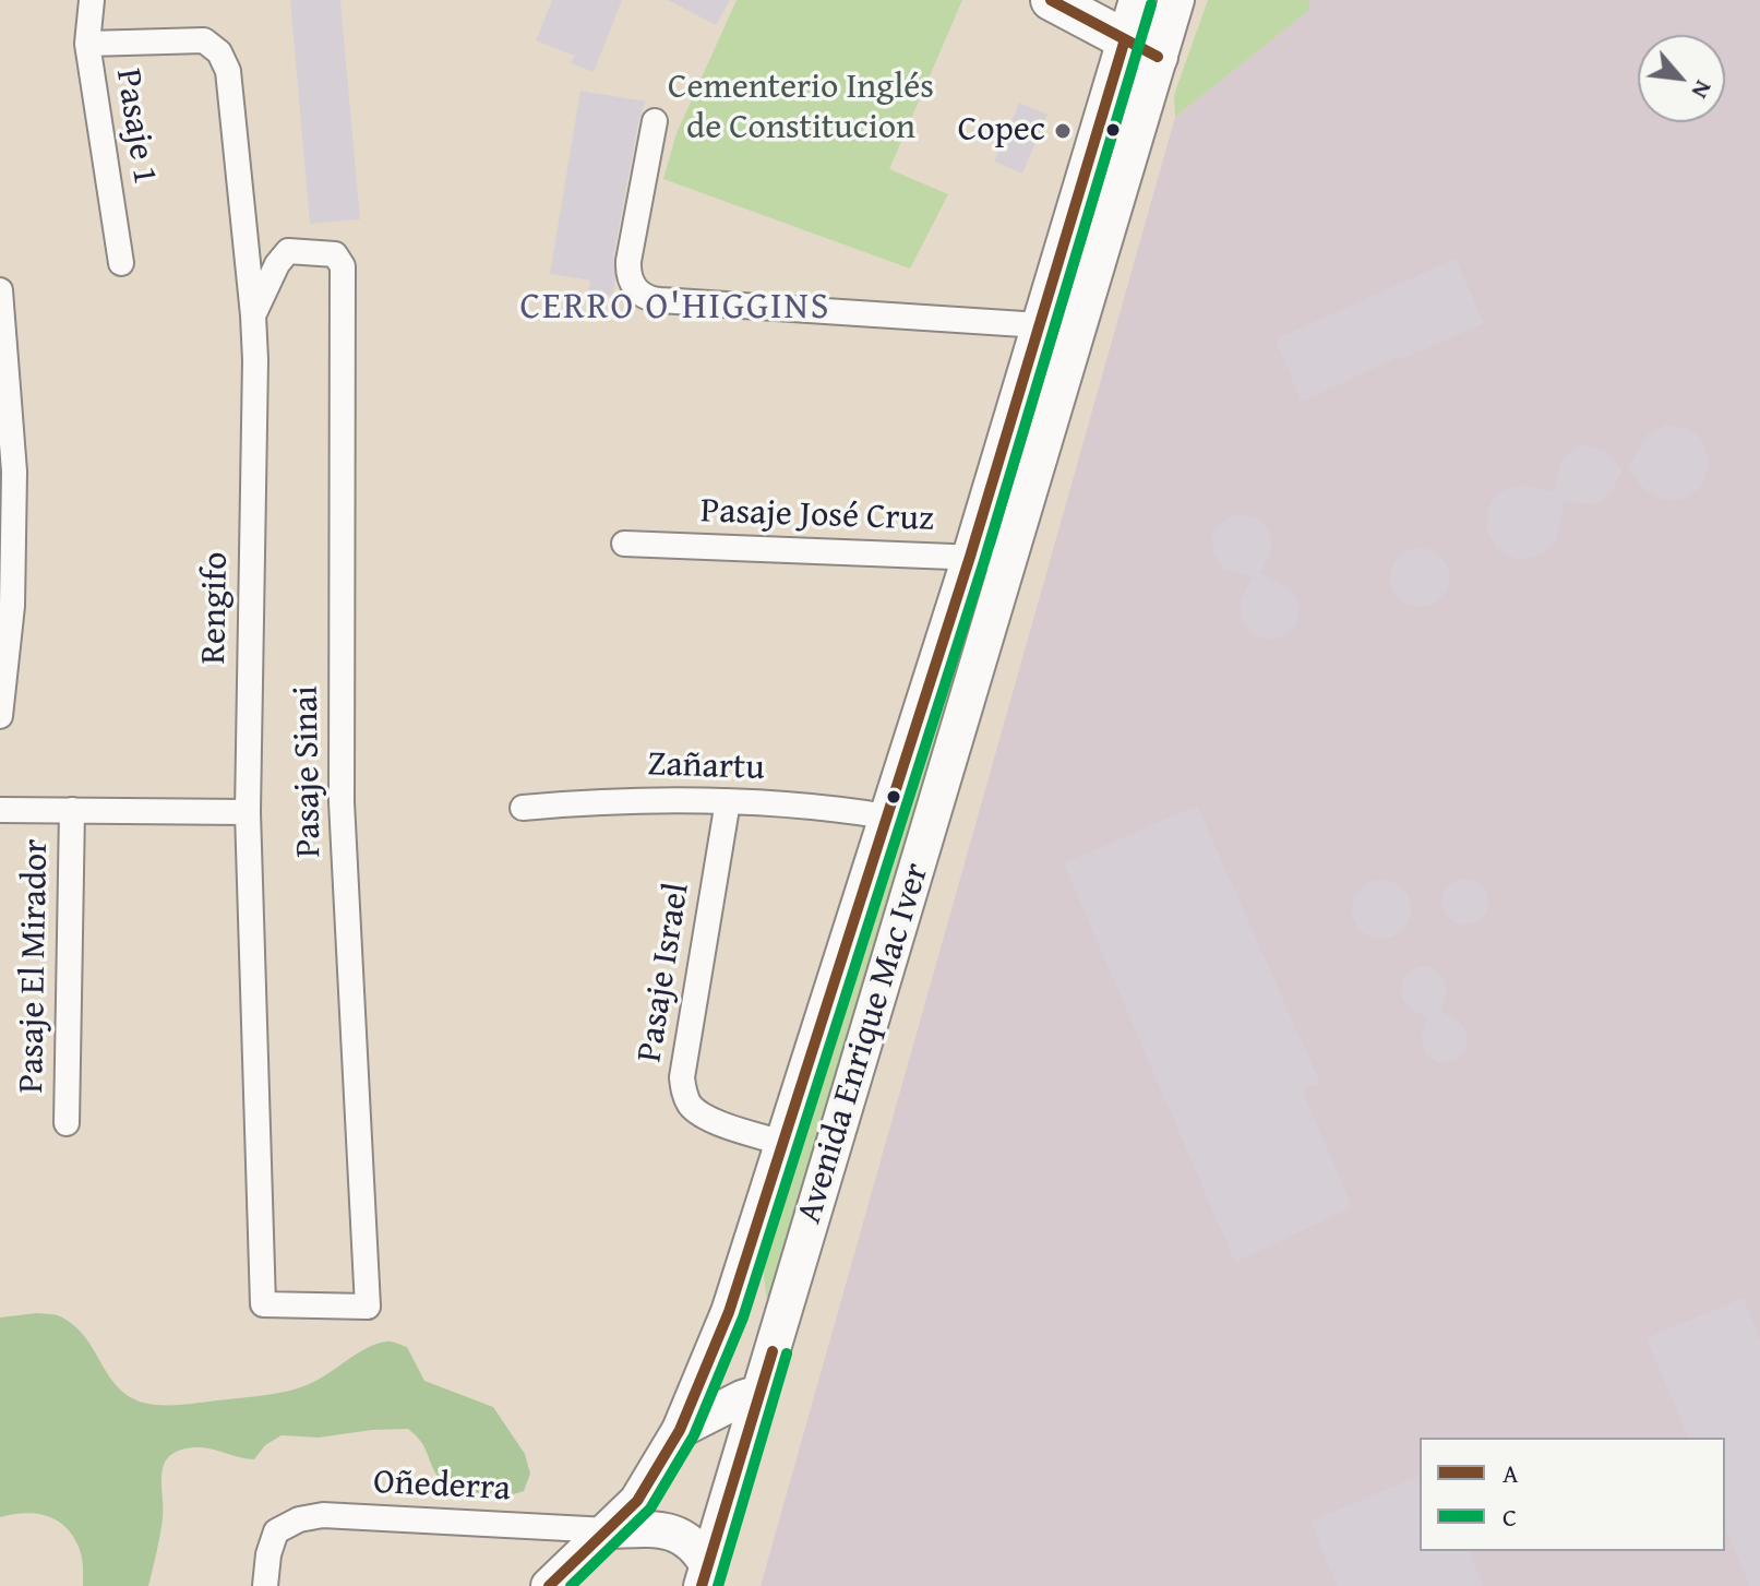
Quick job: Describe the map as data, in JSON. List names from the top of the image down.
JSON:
{
  "streets": {
    "main road": ["Avenida Enrique Mac Iver"],
    "street": [
      "Pasaje 1",
      "Pasaje José Cruz",
      "Rengifo",
      "Zañartu",
      "Pasaje Sinai",
      "Pasaje El Mirador",
      "Pasaje Israel",
      "Oñederra"
    ]
  },
  "crossings": [
    ["Pasaje 1", "Rengifo"],
    ["Pasaje José Cruz", "Avenida Enrique Mac Iver"],
    ["Rengifo", "Pasaje Sinai"],
    ["Zañartu", "Pasaje Israel"],
    ["Zañartu", "Avenida Enrique Mac Iver"],
    ["Pasaje Israel", "Avenida Enrique Mac Iver"],
    ["Avenida Enrique Mac Iver", "Oñederra"]
  ],
  "districts": ["CERRO O'HIGGINS"],
  "parks": ["Cementerio Inglés de Constitucion"],
  "places": ["Copec"],
  "lines": ["transit line A", "transit line C"],
  "legend": ["A", "C"],
  "north": "bottom right"
}
